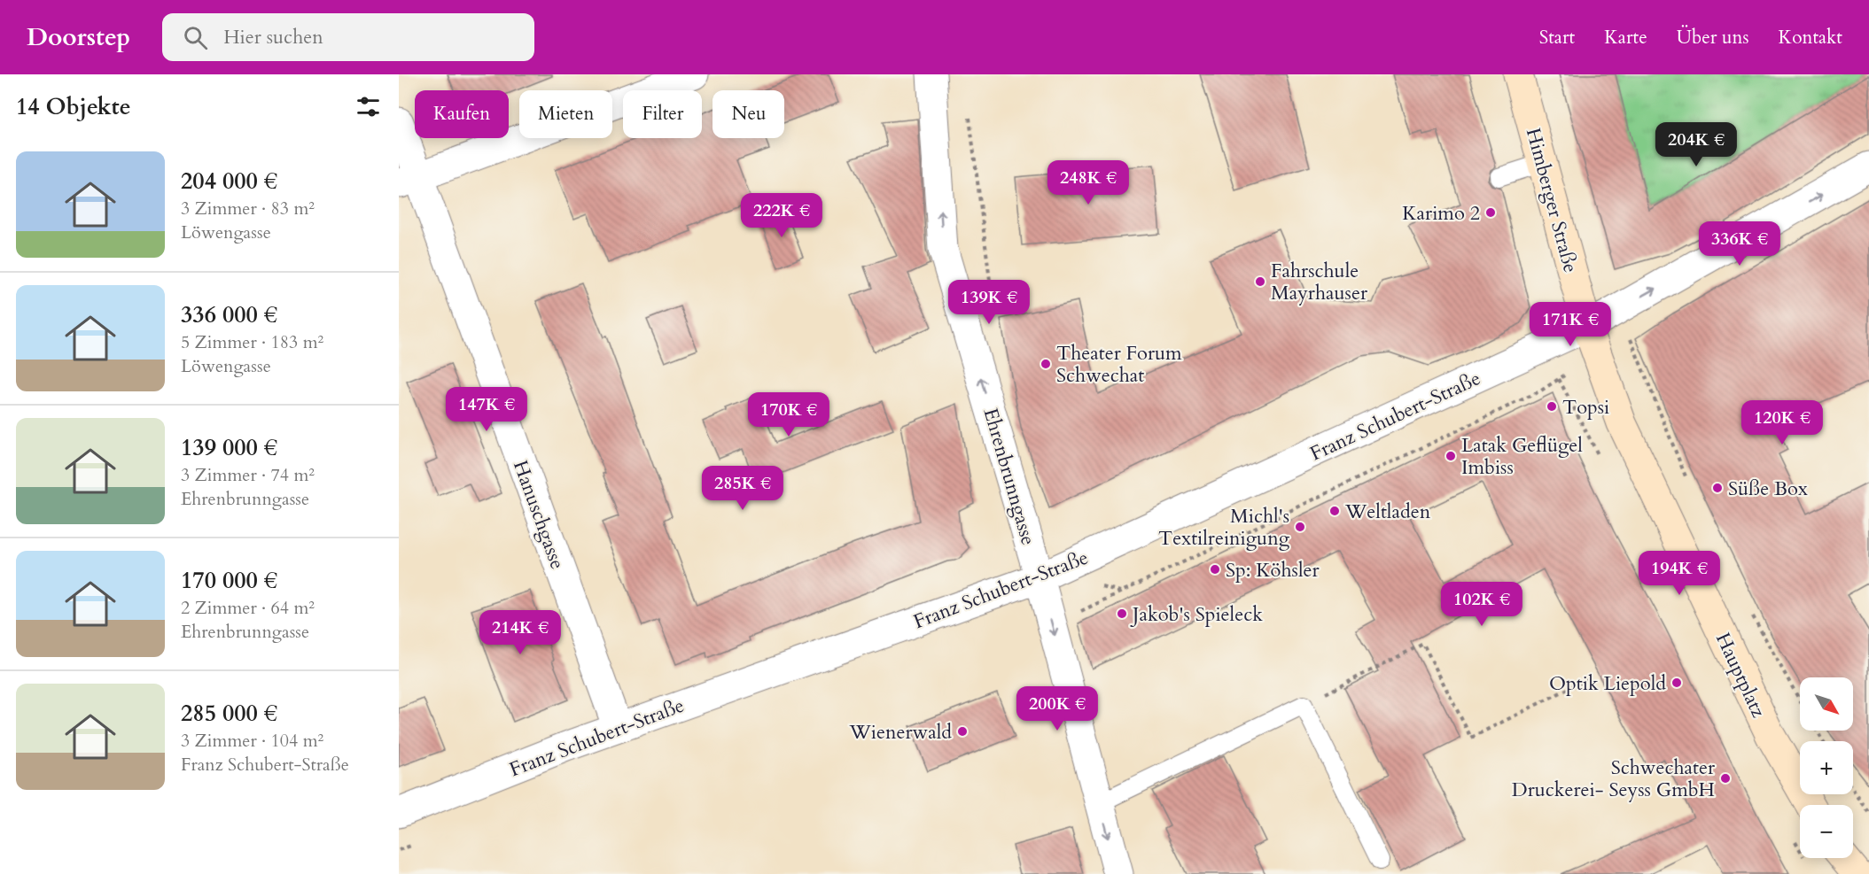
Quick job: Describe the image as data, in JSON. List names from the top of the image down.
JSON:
{
  "streets": {
    "main road": ["Himberger Straße", "Hauptplatz"],
    "street": ["Franz Schubert-Straße", "Ehrenbrunngasse", "Hanuschgasse"]
  },
  "crossings": [
    ["Himberger Straße", "Franz Schubert-Straße"],
    ["Himberger Straße", "Hauptplatz"],
    ["Franz Schubert-Straße", "Ehrenbrunngasse"],
    ["Franz Schubert-Straße", "Hanuschgasse"],
    ["Franz Schubert-Straße", "Hauptplatz"]
  ],
  "places": [
    "Karimo 2",
    "Fahrschule Mayrhauser",
    "Theater Forum Schwechat",
    "Topsi",
    "Latak Geflügel Imbiss",
    "Süße Box",
    "Weltladen",
    "Michl's Textilreinigung",
    "Sp: Köhsler",
    "Jakob's Spieleck",
    "Optik Liepold",
    "Wienerwald",
    "Schwechater Druckerei- Seyss GmbH"
  ],
  "north": "bottom right",
  "page": {
    "header": "Doorstep",
    "search": "Hier suchen",
    "nav": [
      "Start",
      "Karte",
      "Über uns",
      "Kontakt"
    ],
    "heading": "14 Objekte",
    "chip": [
      "Kaufen",
      "Mieten",
      "Filter",
      "Neu"
    ],
    "price": [
      "204K €",
      "248K €",
      "222K €",
      "336K €",
      "139K €",
      "171K €",
      "147K €",
      "170K €",
      "120K €",
      "285K €",
      "194K €",
      "102K €",
      "214K €",
      "200K €"
    ],
    "list": [
      {
        "name": "204 000 €",
        "note": "3 Zimmer · 83 m² · Löwengasse"
      },
      {
        "name": "336 000 €",
        "note": "5 Zimmer · 183 m² · Löwengasse"
      },
      {
        "name": "139 000 €",
        "note": "3 Zimmer · 74 m² · Ehrenbrunngasse"
      },
      {
        "name": "170 000 €",
        "note": "2 Zimmer · 64 m² · Ehrenbrunngasse"
      },
      {
        "name": "285 000 €",
        "note": "3 Zimmer · 104 m² · Franz Schubert-Straße"
      }
    ],
    "map_buttons": ["+", "−"]
  }
}
